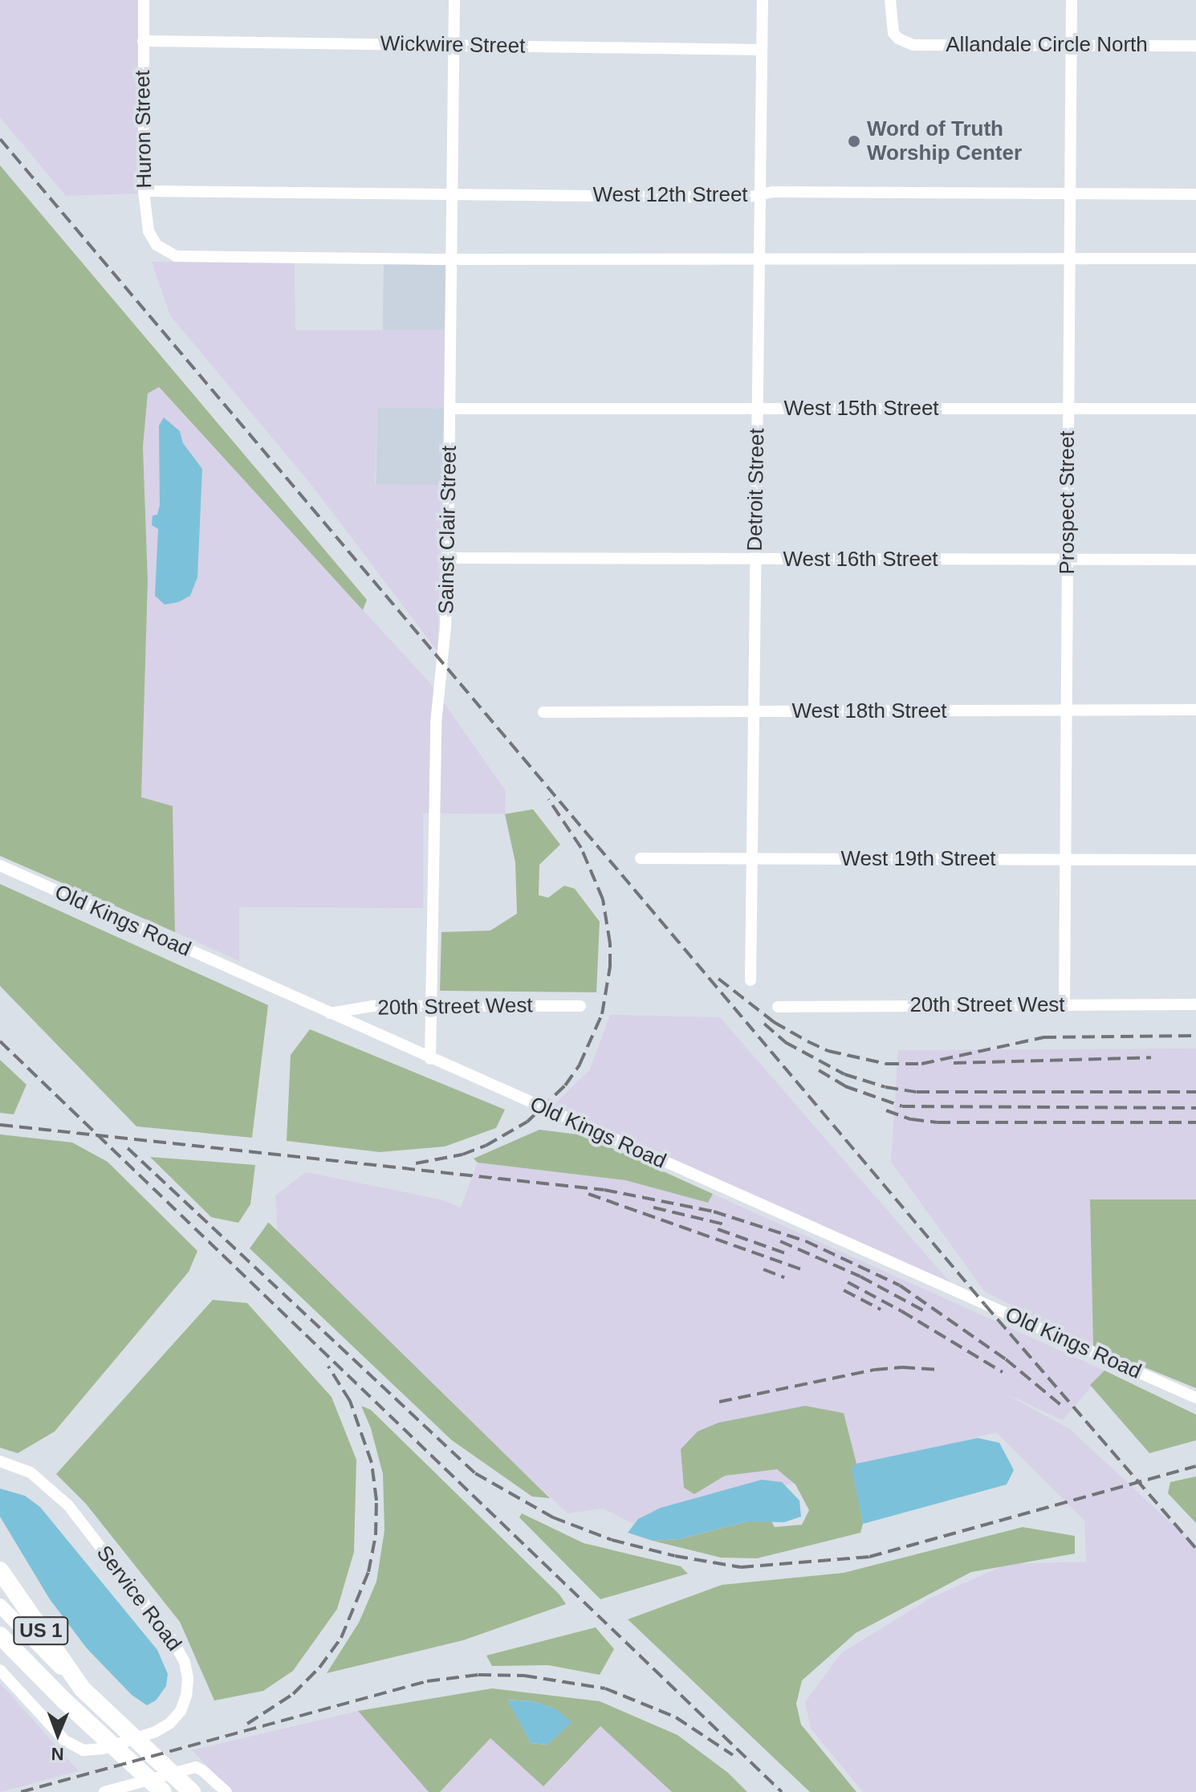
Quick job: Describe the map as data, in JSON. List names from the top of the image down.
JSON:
{
  "streets": {
    "highway": ["US 1"],
    "street": [
      "Wickwire Street",
      "Allandale Circle North",
      "Huron Street",
      "West 12th Street",
      "West 15th Street",
      "Detroit Street",
      "Prospect Street",
      "Sainst Clair Street",
      "West 16th Street",
      "West 18th Street",
      "West 19th Street",
      "Old Kings Road",
      "20th Street West",
      "Service Road"
    ]
  },
  "crossings": [
    ["Wickwire Street", "Huron Street"],
    ["Wickwire Street", "Detroit Street"],
    ["Wickwire Street", "Sainst Clair Street"],
    ["Allandale Circle North", "Prospect Street"],
    ["Huron Street", "West 12th Street"],
    ["Huron Street", "Sainst Clair Street"],
    ["West 12th Street", "Detroit Street"],
    ["West 12th Street", "Prospect Street"],
    ["West 12th Street", "Sainst Clair Street"],
    ["West 15th Street", "Detroit Street"],
    ["West 15th Street", "Prospect Street"],
    ["West 15th Street", "Sainst Clair Street"],
    ["Detroit Street", "West 16th Street"],
    ["Detroit Street", "West 18th Street"],
    ["Detroit Street", "West 19th Street"],
    ["Prospect Street", "West 16th Street"],
    ["Prospect Street", "West 18th Street"],
    ["Prospect Street", "West 19th Street"],
    ["Prospect Street", "20th Street West"],
    ["Sainst Clair Street", "West 16th Street"],
    ["Sainst Clair Street", "Old Kings Road"],
    ["Sainst Clair Street", "20th Street West"],
    ["Old Kings Road", "20th Street West"]
  ],
  "places": ["Word of Truth Worship Center"],
  "north": "bottom"
}
